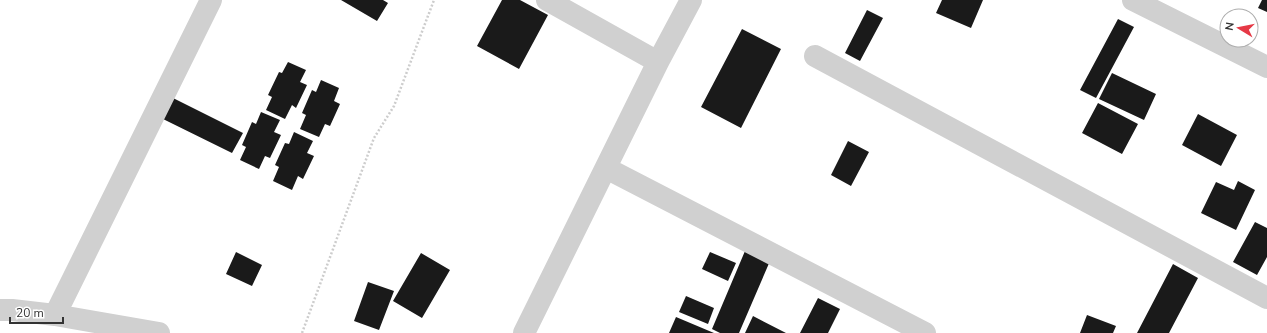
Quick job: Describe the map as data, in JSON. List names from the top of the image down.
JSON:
{
  "scale_bar": "20 m",
  "north": "left"
}
